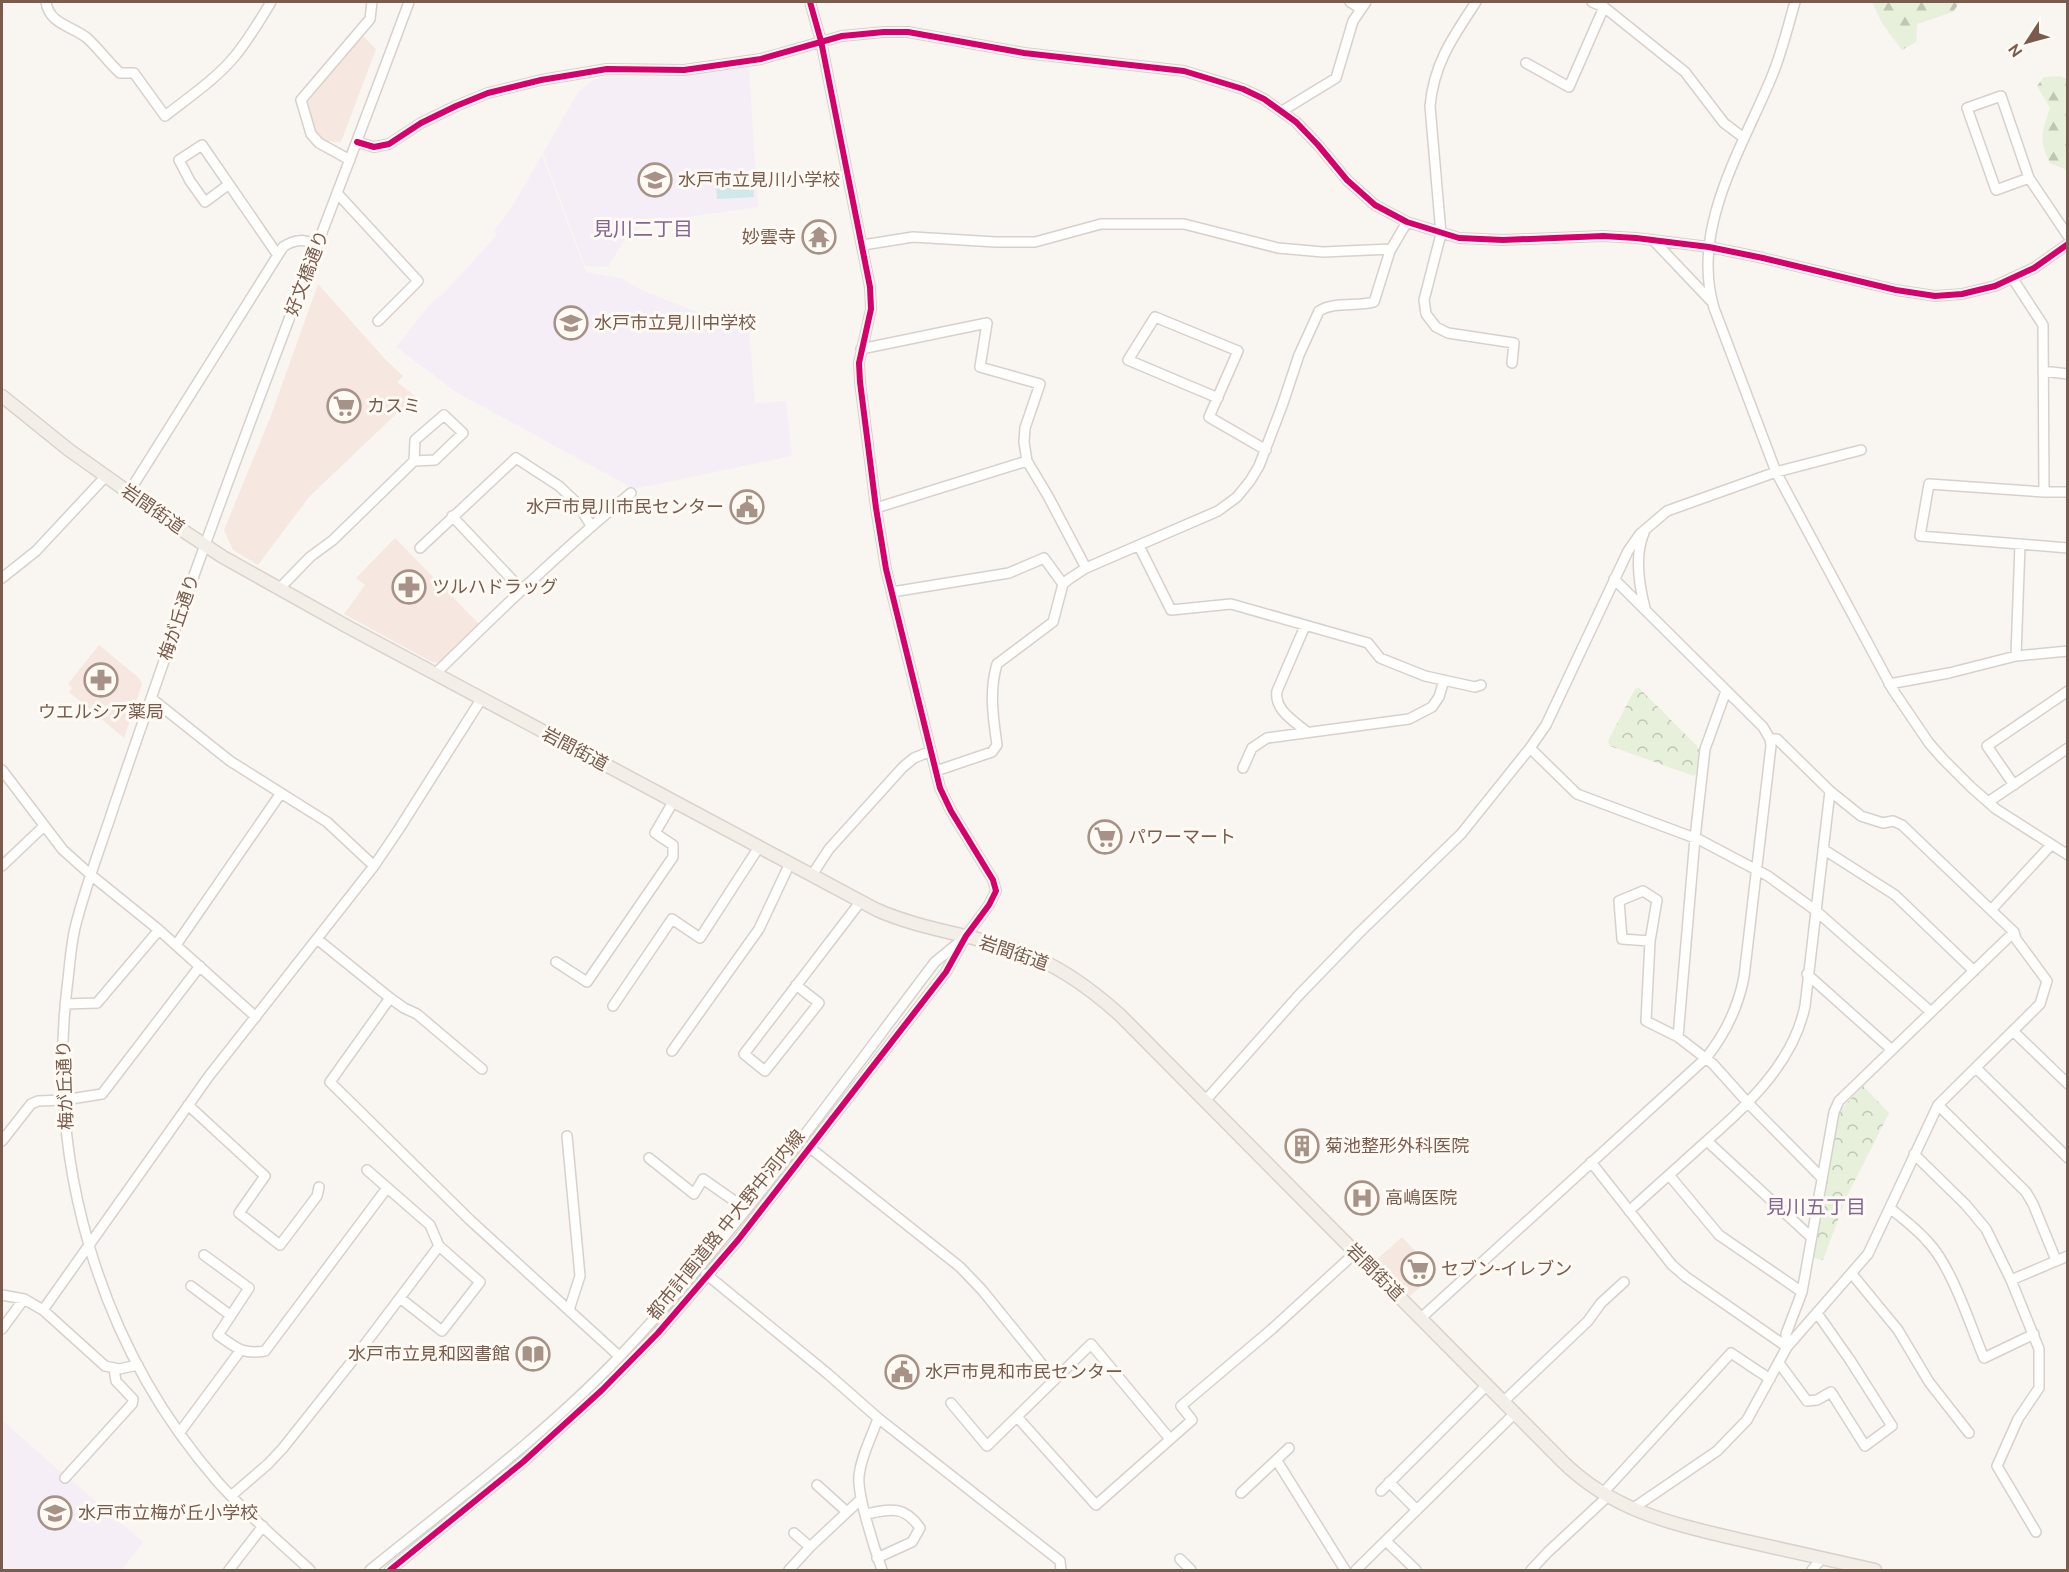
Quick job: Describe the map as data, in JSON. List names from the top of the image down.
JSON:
{
  "streets": {
    "main road": ["岩間街道"],
    "street": ["好文橋通り", "梅が丘通り", "都市計画道路 中大野中河内線"]
  },
  "crossings": [
    ["好文橋通り", "岩間街道"],
    ["好文橋通り", "梅が丘通り"],
    ["岩間街道", "梅が丘通り"],
    ["岩間街道", "都市計画道路 中大野中河内線"]
  ],
  "districts": ["見川二丁目", "見川五丁目"],
  "places": {
    "school or university": ["水戸市立見川小学校", "水戸市立見川中学校", "水戸市立梅が丘小学校"],
    "temple": ["妙雲寺"],
    "supermarket": ["カスミ", "パワーマート", "セブン-イレブン"],
    "public building": ["水戸市見川市民センター", "水戸市見和市民センター"],
    "pharmacy": ["ツルハドラッグ", "ウエルシア薬局"],
    "building": ["菊池整形外科医院"],
    "hospital": ["高嶋医院"],
    "library": ["水戸市立見和図書館"]
  },
  "north": "bottom left"
}
